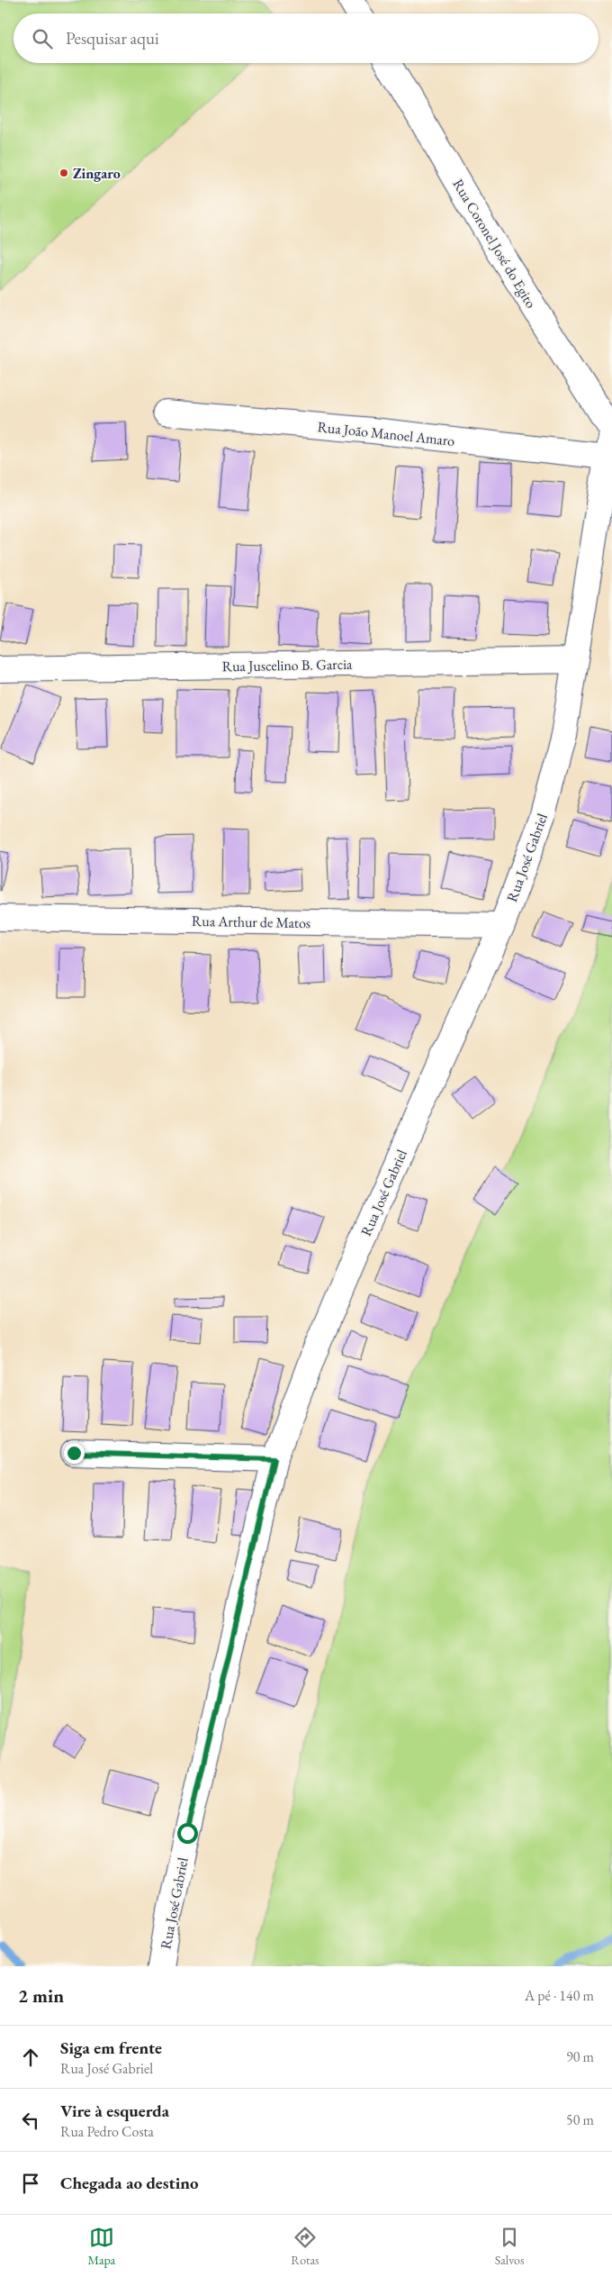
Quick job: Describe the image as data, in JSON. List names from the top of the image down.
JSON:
{
  "streets": {
    "street": [
      "Rua Coronel José do Egito",
      "Rua João Manoel Amaro",
      "Rua Juscelino B. Garcia",
      "Rua José Gabriel",
      "Rua Arthur de Matos"
    ]
  },
  "crossings": [
    ["Rua Coronel José do Egito", "Rua José Gabriel"],
    ["Rua João Manoel Amaro", "Rua José Gabriel"],
    ["Rua Juscelino B. Garcia", "Rua José Gabriel"],
    ["Rua José Gabriel", "Rua Arthur de Matos"]
  ],
  "places": ["Zingaro"],
  "page": {
    "search": "Pesquisar aqui",
    "heading": ["2 min", "A pé · 140 m"],
    "list": [
      ["Siga em frente", "Rua José Gabriel", "90 m"],
      ["Vire à esquerda", "Rua Pedro Costa", "50 m"],
      "Chegada ao destino"
    ],
    "nav": ["Mapa", "Rotas", "Salvos"]
  }
}
